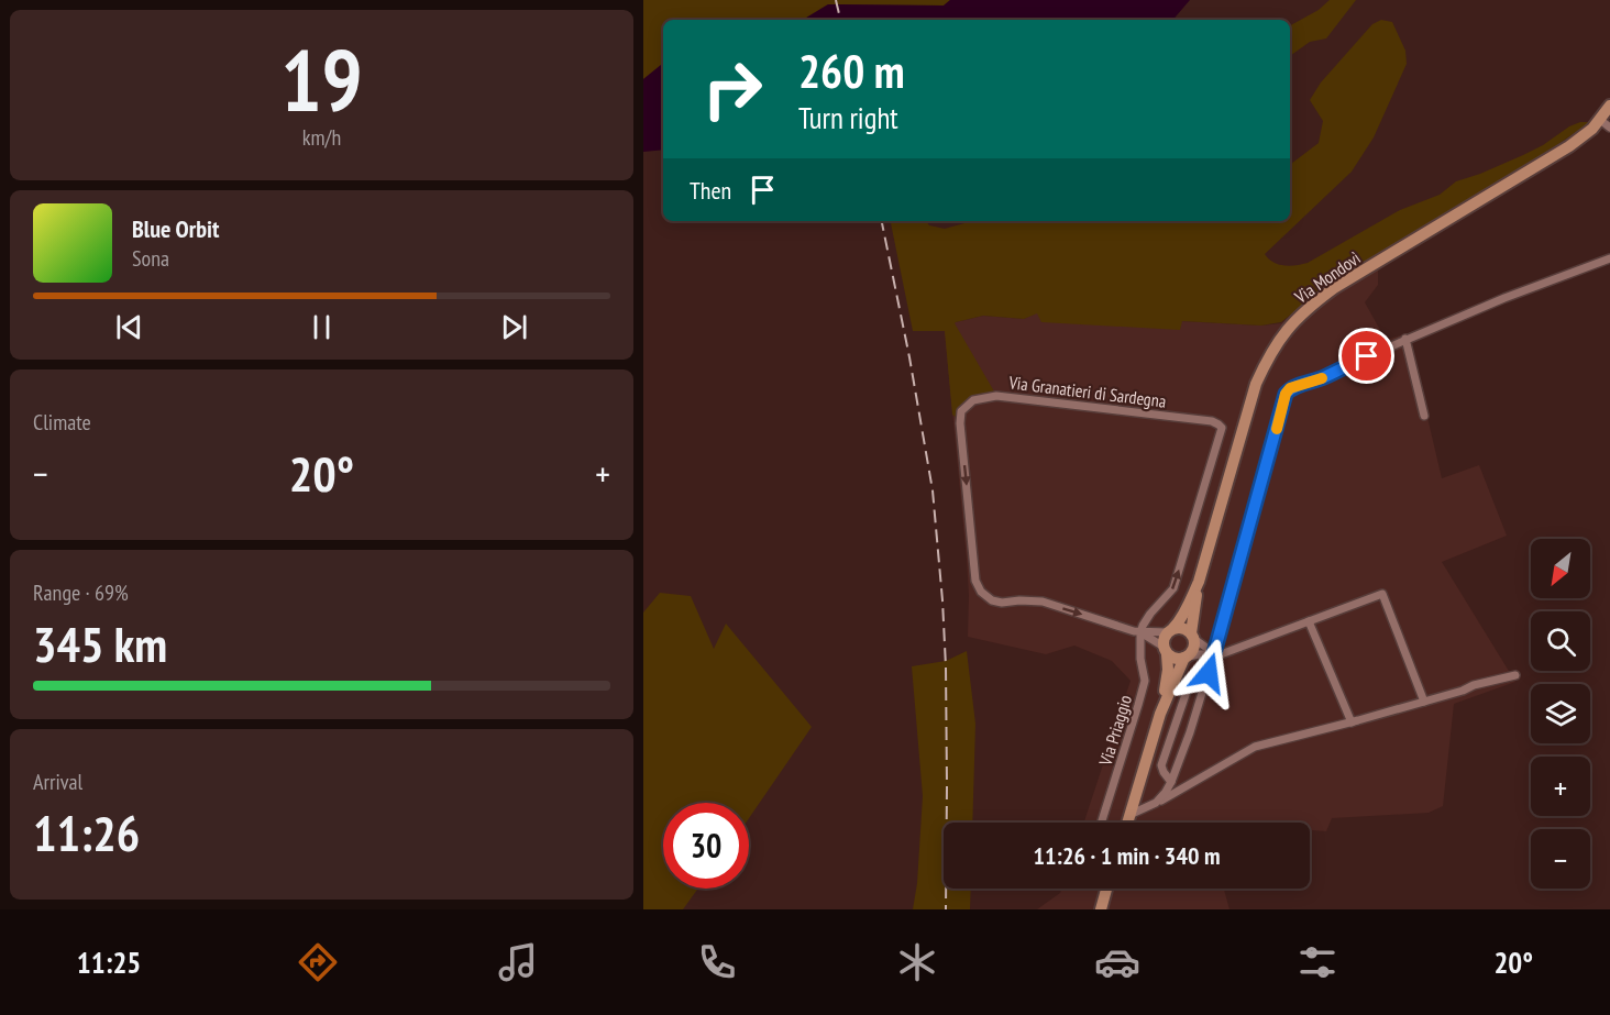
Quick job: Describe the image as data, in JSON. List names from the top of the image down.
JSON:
{
  "streets": {
    "main road": ["Via Mondovì"],
    "street": ["Via Granatieri di Sardegna", "Via Priaggio"]
  },
  "crossings": [
    ["Via Mondovì", "Via Granatieri di Sardegna"],
    ["Via Granatieri di Sardegna", "Via Priaggio"]
  ],
  "north": "bottom left",
  "page": {
    "tile": [
      ["19", "km/h"],
      "Climate",
      ["Range · 69%", "345 km"],
      ["Arrival", "11:26"]
    ],
    "turn": ["260 m", "Turn right"],
    "then": "Then",
    "song": ["Blue Orbit", "Sona"],
    "heat": ["−", "20°", "+"],
    "map_buttons": ["+", "−"],
    "limit": "30",
    "trip": "11:26 · 1 min · 340 m",
    "tabs": ["11:25", "20°"]
  }
}
